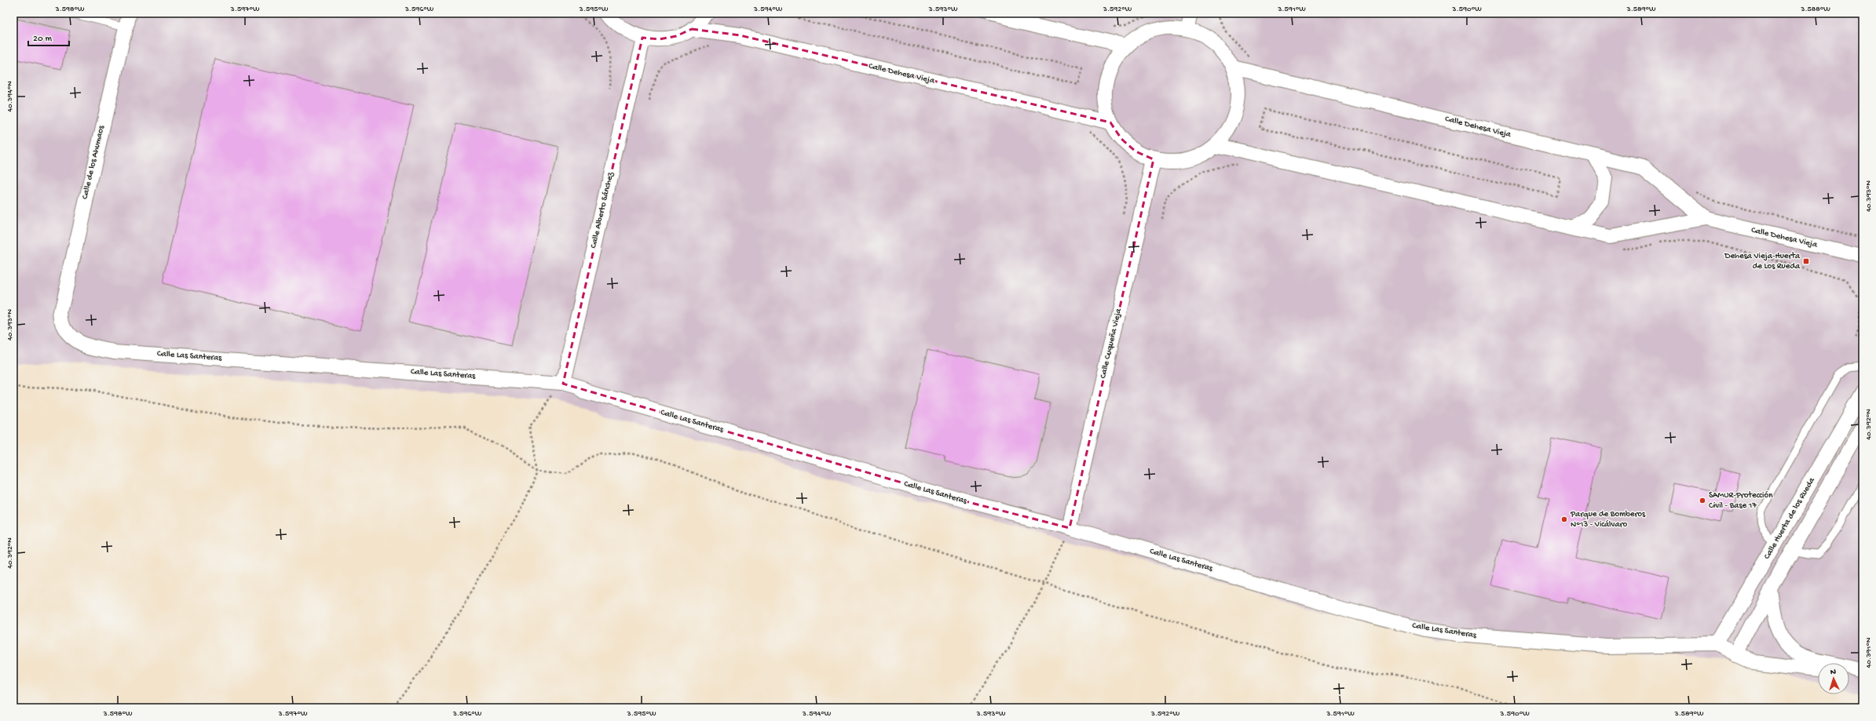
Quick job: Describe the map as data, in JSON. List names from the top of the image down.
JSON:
{
  "streets": {
    "street": [
      "Calle Dehesa Vieja",
      "Calle de los Ahumaos",
      "Calle Alberto Sánchez",
      "Calle Cuqueña Vieja",
      "Calle Las Santeras",
      "Calle Huerta de los Rueda"
    ]
  },
  "crossings": [
    ["Calle de los Ahumaos", "Calle Las Santeras"],
    ["Calle Alberto Sánchez", "Calle Las Santeras"],
    ["Calle Cuqueña Vieja", "Calle Las Santeras"],
    ["Calle Las Santeras", "Calle Huerta de los Rueda"]
  ],
  "places": {
    "transit": ["Dehesa Vieja-Huerta de Los Rueda"],
    "other": ["SAMUR-Protección Civil - Base 17", "Parque de Bomberos Nº13 - Vicálvaro"]
  },
  "scale_bar": "20 m",
  "north": "top",
  "coordinates": [
    "3.598°W",
    "3.597°W",
    "3.596°W",
    "3.595°W",
    "3.594°W",
    "3.593°W",
    "3.592°W",
    "3.591°W",
    "3.590°W",
    "3.589°W",
    "3.588°W",
    "40.394°N",
    "40.393°N",
    "40.392°N",
    "40.391°N"
  ]
}
